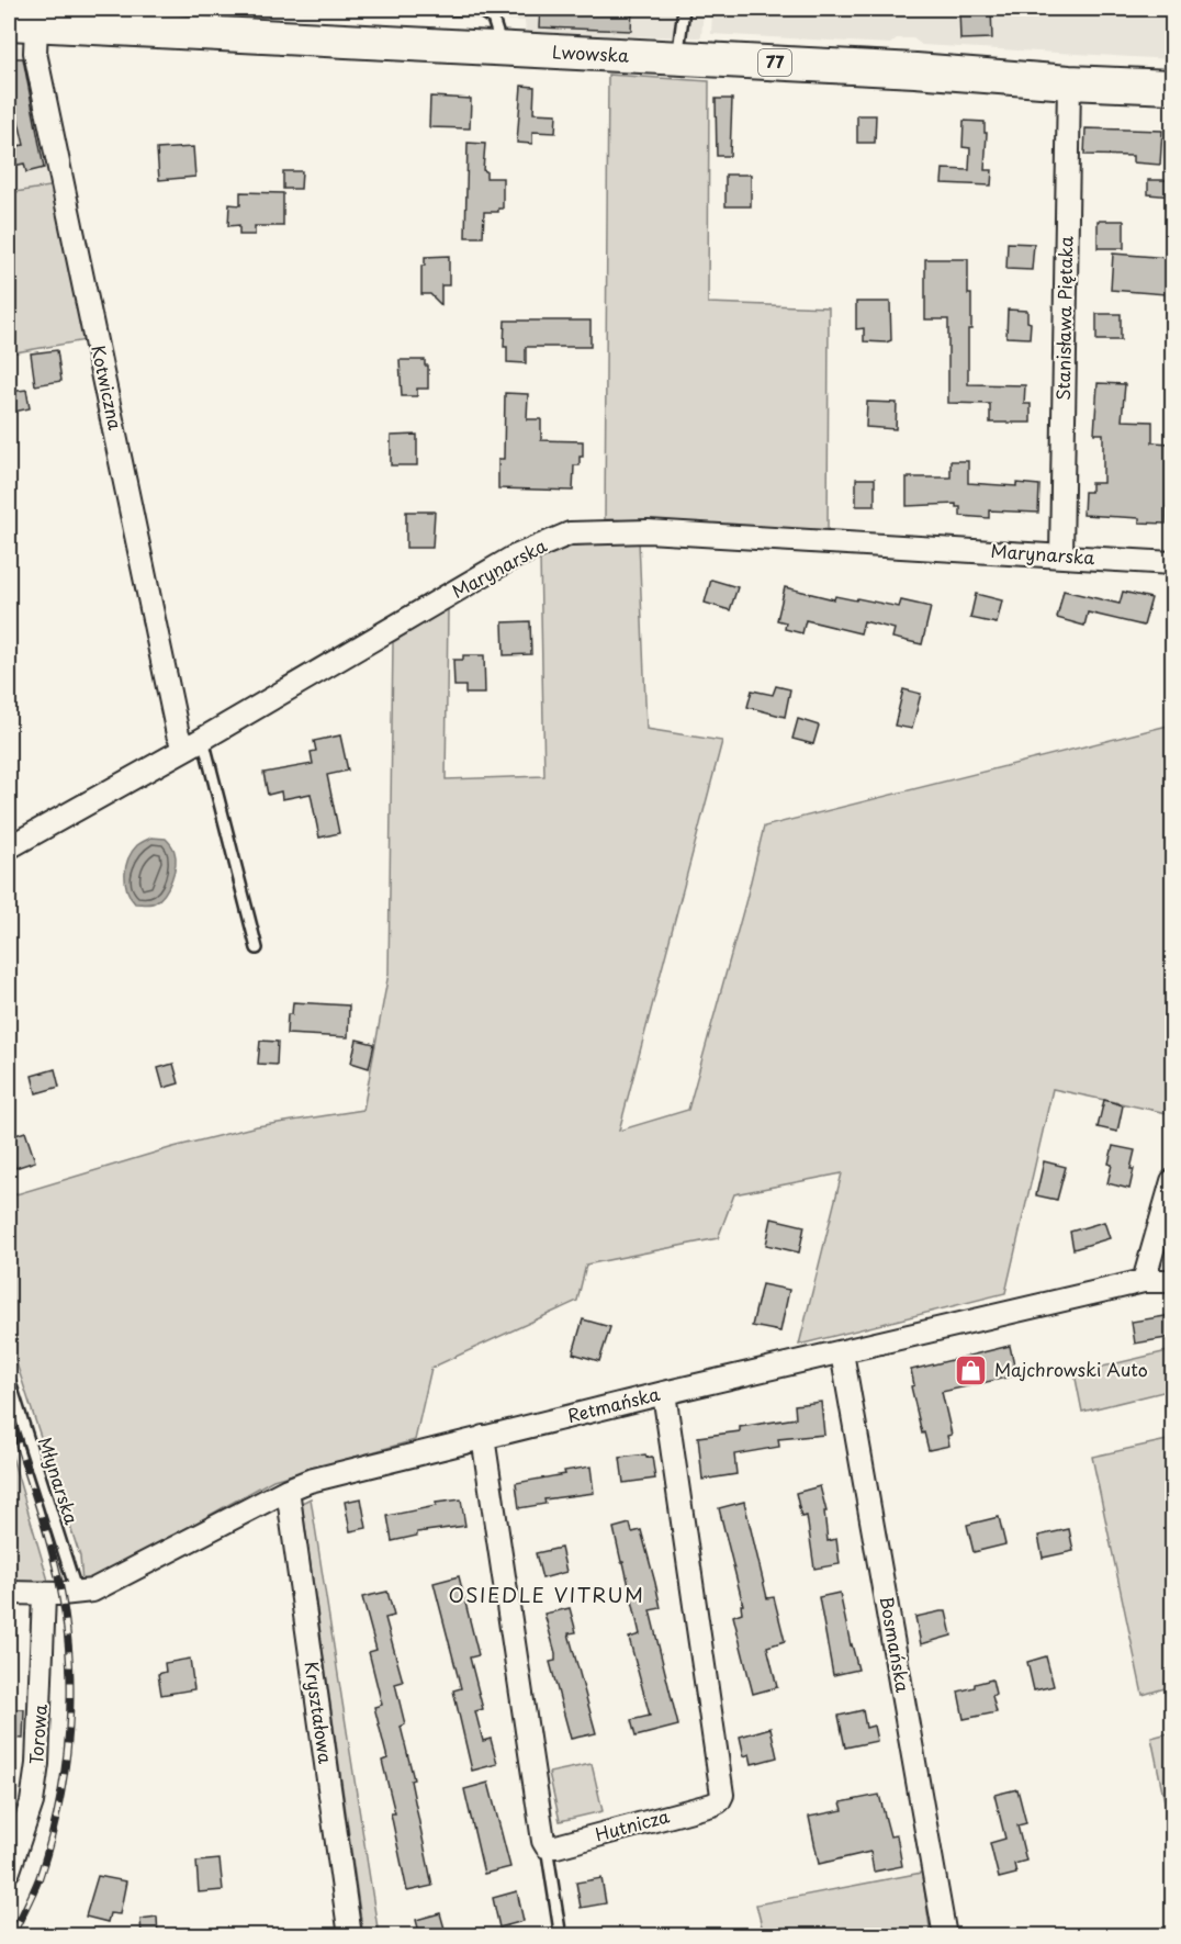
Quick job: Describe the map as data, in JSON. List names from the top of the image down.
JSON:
{
  "streets": {
    "main road": ["Lwowska", "77"],
    "street": [
      "Stanisława Piętaka",
      "Kotwiczna",
      "Marynarska",
      "Retmańska",
      "Bosmańska",
      "Kryształowa",
      "Torowa",
      "Hutnicza"
    ],
    "lane": ["Młynarska"]
  },
  "crossings": [
    ["Lwowska", "Stanisława Piętaka"],
    ["Lwowska", "Kotwiczna"],
    ["Stanisława Piętaka", "Marynarska"],
    ["Kotwiczna", "Marynarska"],
    ["Retmańska", "Młynarska"],
    ["Retmańska", "Bosmańska"],
    ["Retmańska", "Kryształowa"],
    ["Retmańska", "Torowa"],
    ["Retmańska", "Hutnicza"]
  ],
  "districts": ["OSIEDLE VITRUM"],
  "places": {
    "shop": ["Majchrowski Auto"]
  }
}
